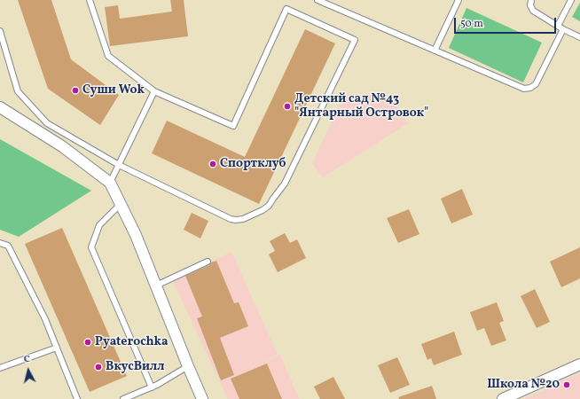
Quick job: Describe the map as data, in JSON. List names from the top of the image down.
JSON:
{
  "places": [
    "Суши Wok",
    "Детский сад №43 \"Янтарный Островок\"",
    "Спортклуб",
    "Pyaterochka",
    "ВкусВилл",
    "Школа №20"
  ],
  "scale_bar": "50 m",
  "north": "top"
}
